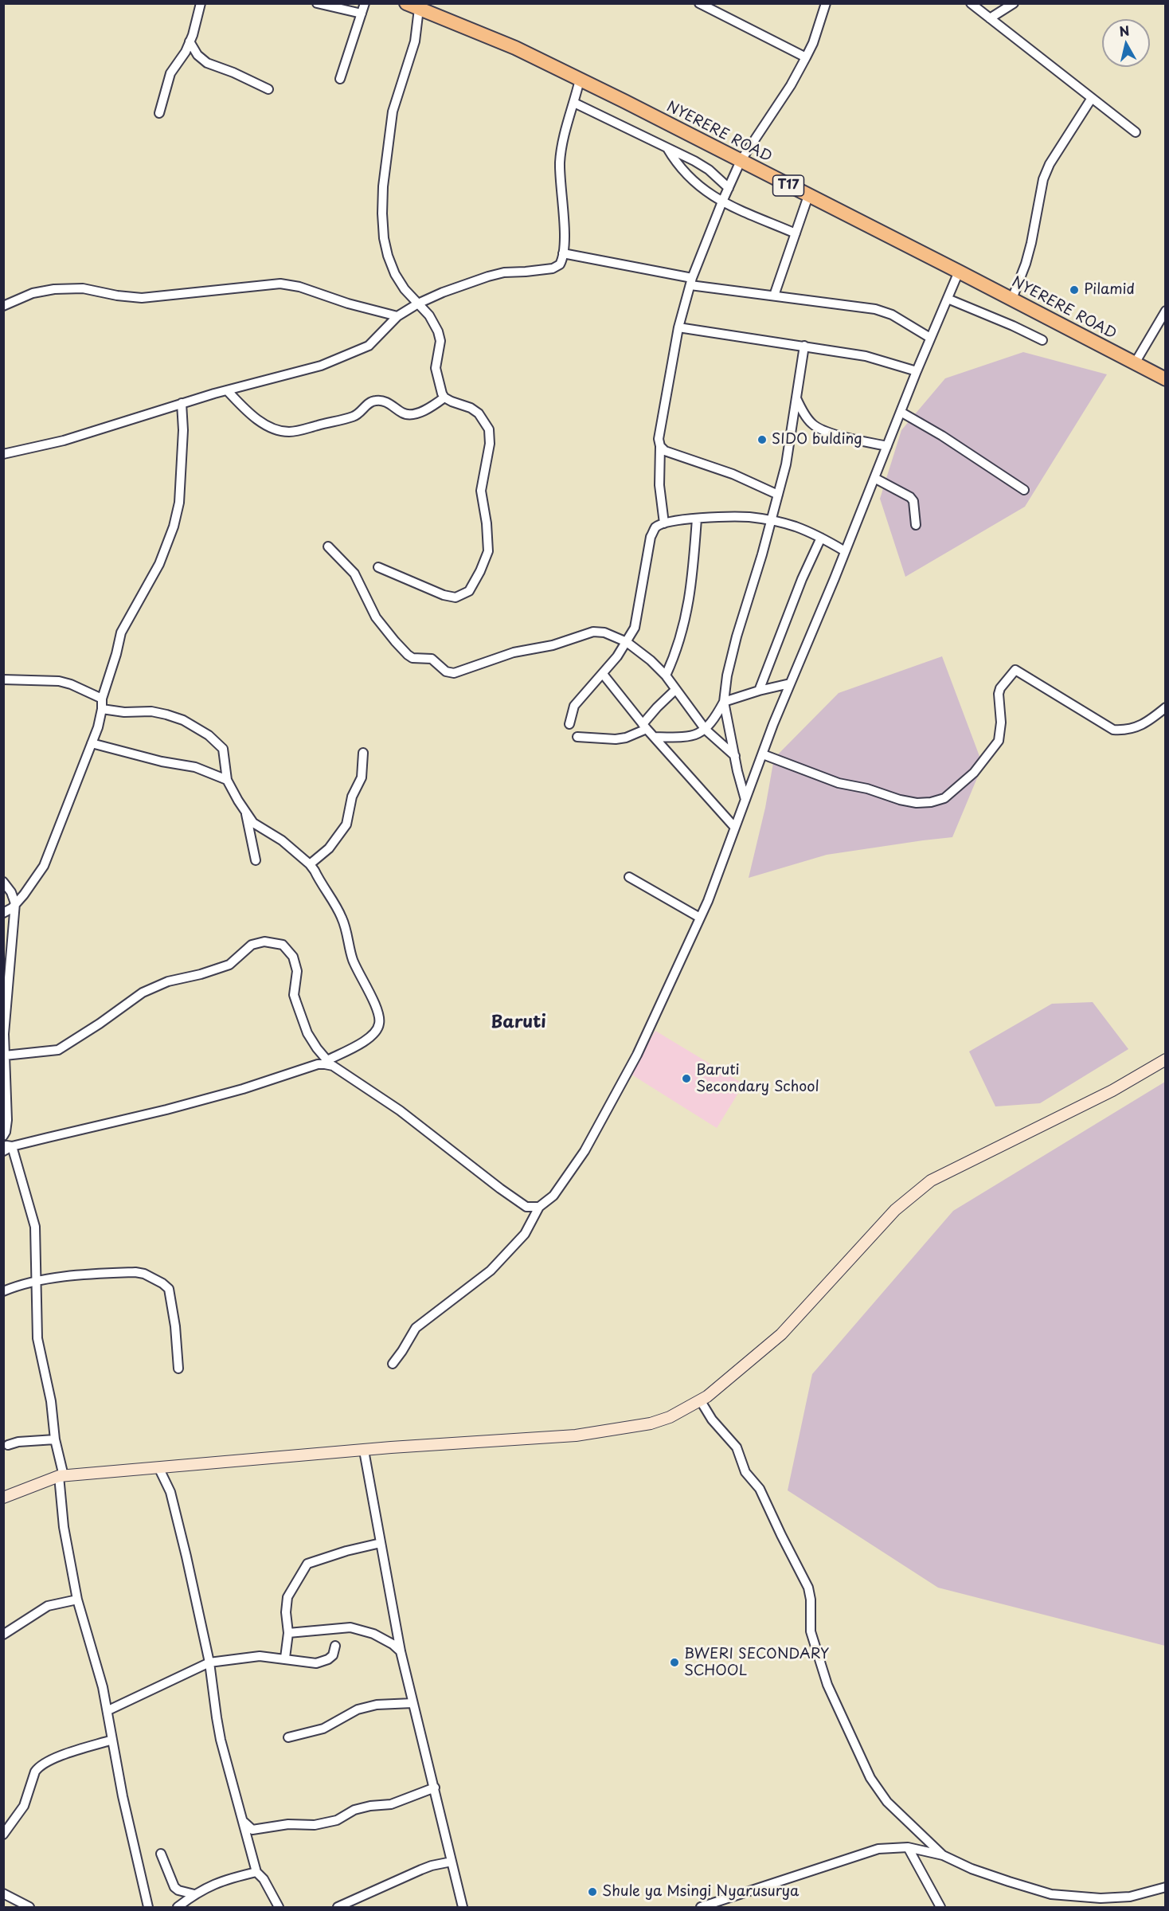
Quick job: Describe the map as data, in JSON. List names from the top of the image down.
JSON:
{
  "streets": {
    "main road": ["NYERERE ROAD", "T17"]
  },
  "districts": ["Baruti"],
  "places": [
    "Pilamid",
    "SIDO bulding",
    "Baruti Secondary School",
    "BWERI SECONDARY SCHOOL",
    "Shule ya Msingi Nyarusurya"
  ],
  "north": "top"
}
